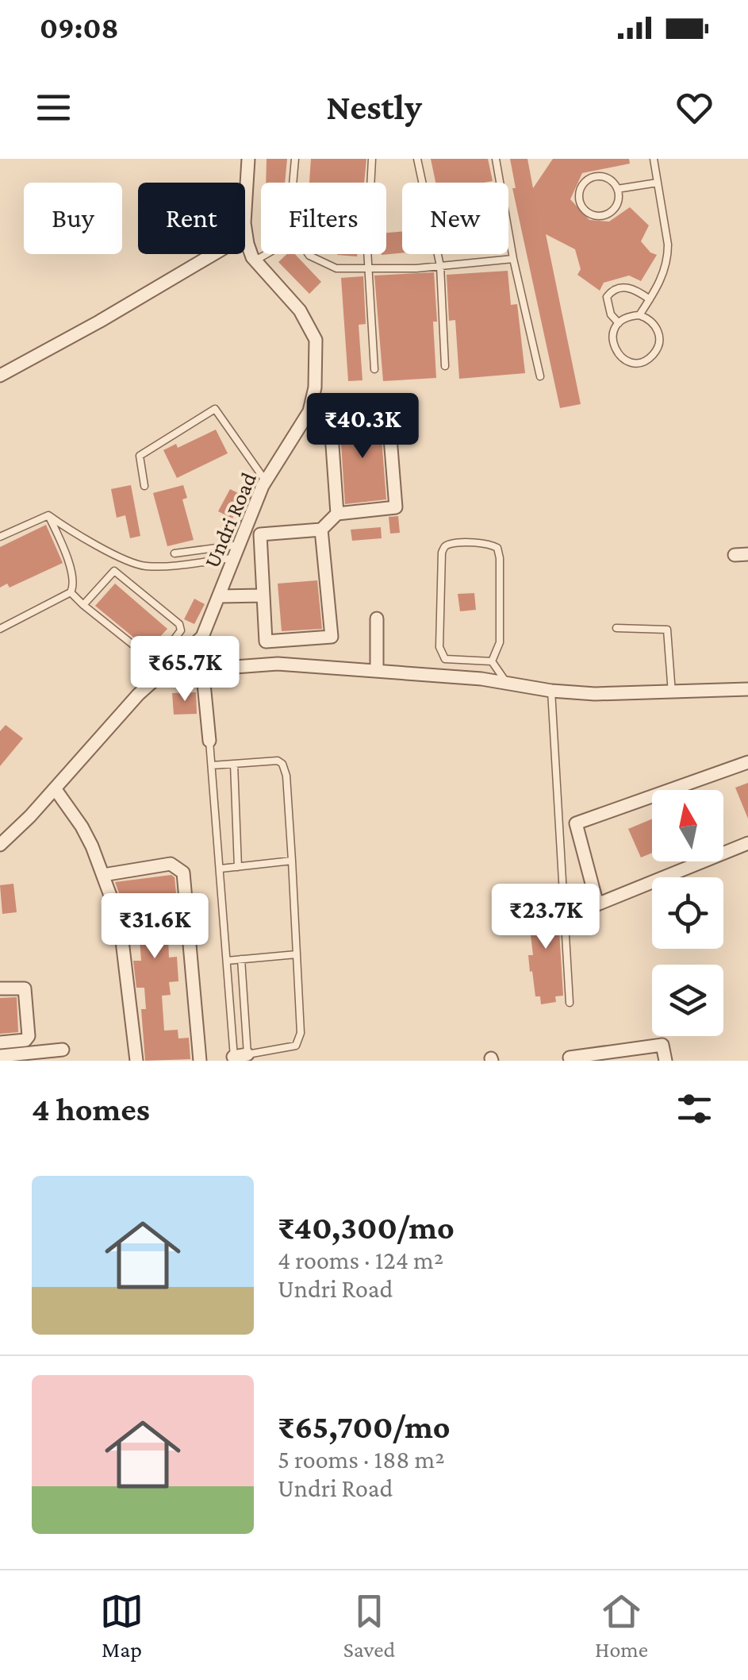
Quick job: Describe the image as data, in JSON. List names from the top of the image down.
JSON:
{
  "streets": {
    "street": ["Undri Road"]
  },
  "north": "top",
  "page": {
    "status": "09:08",
    "header": "Nestly",
    "chip": [
      "Buy",
      "Rent",
      "Filters",
      "New"
    ],
    "price": [
      "₹40.3K",
      "₹65.7K",
      "₹23.7K",
      "₹31.6K"
    ],
    "heading": "4 homes",
    "list": [
      {
        "name": "₹40,300/mo",
        "note": "4 rooms · 124 m² · Undri Road"
      },
      {
        "name": "₹65,700/mo",
        "note": "5 rooms · 188 m² · Undri Road"
      }
    ],
    "tabs": ["Map", "Saved", "Home"]
  }
}
